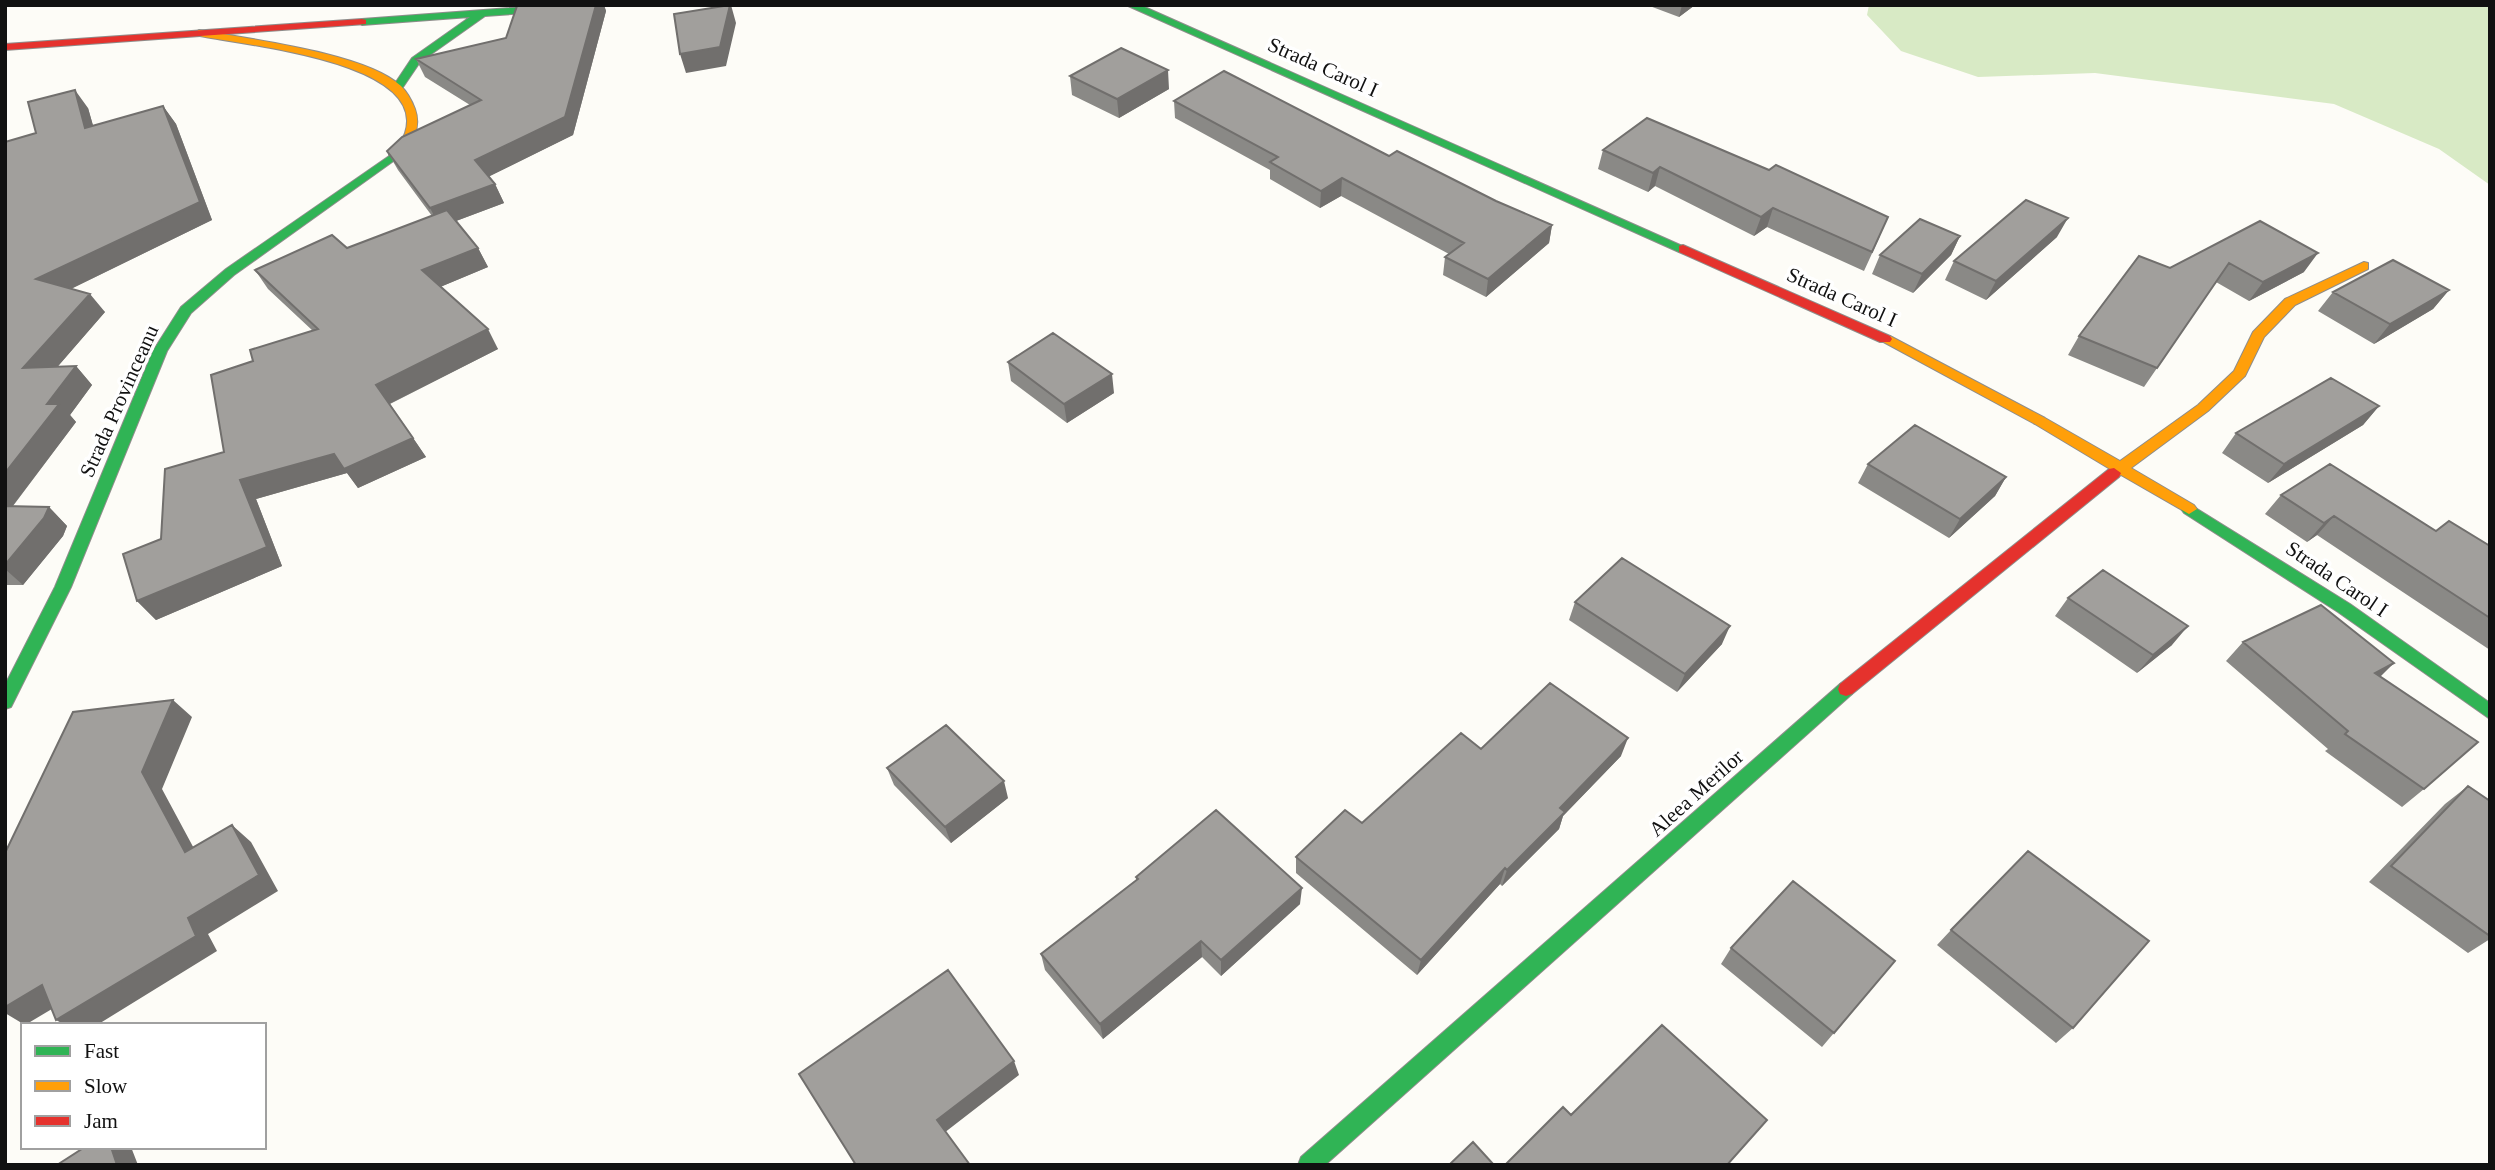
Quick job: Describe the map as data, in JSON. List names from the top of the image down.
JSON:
{
  "streets": {
    "street": ["Strada Carol I", "Strada Provinceanu", "Aleea Merilor"]
  },
  "crossings": [
    ["Strada Carol I", "Aleea Merilor"]
  ],
  "legend": ["Fast", "Slow", "Jam"]
}
